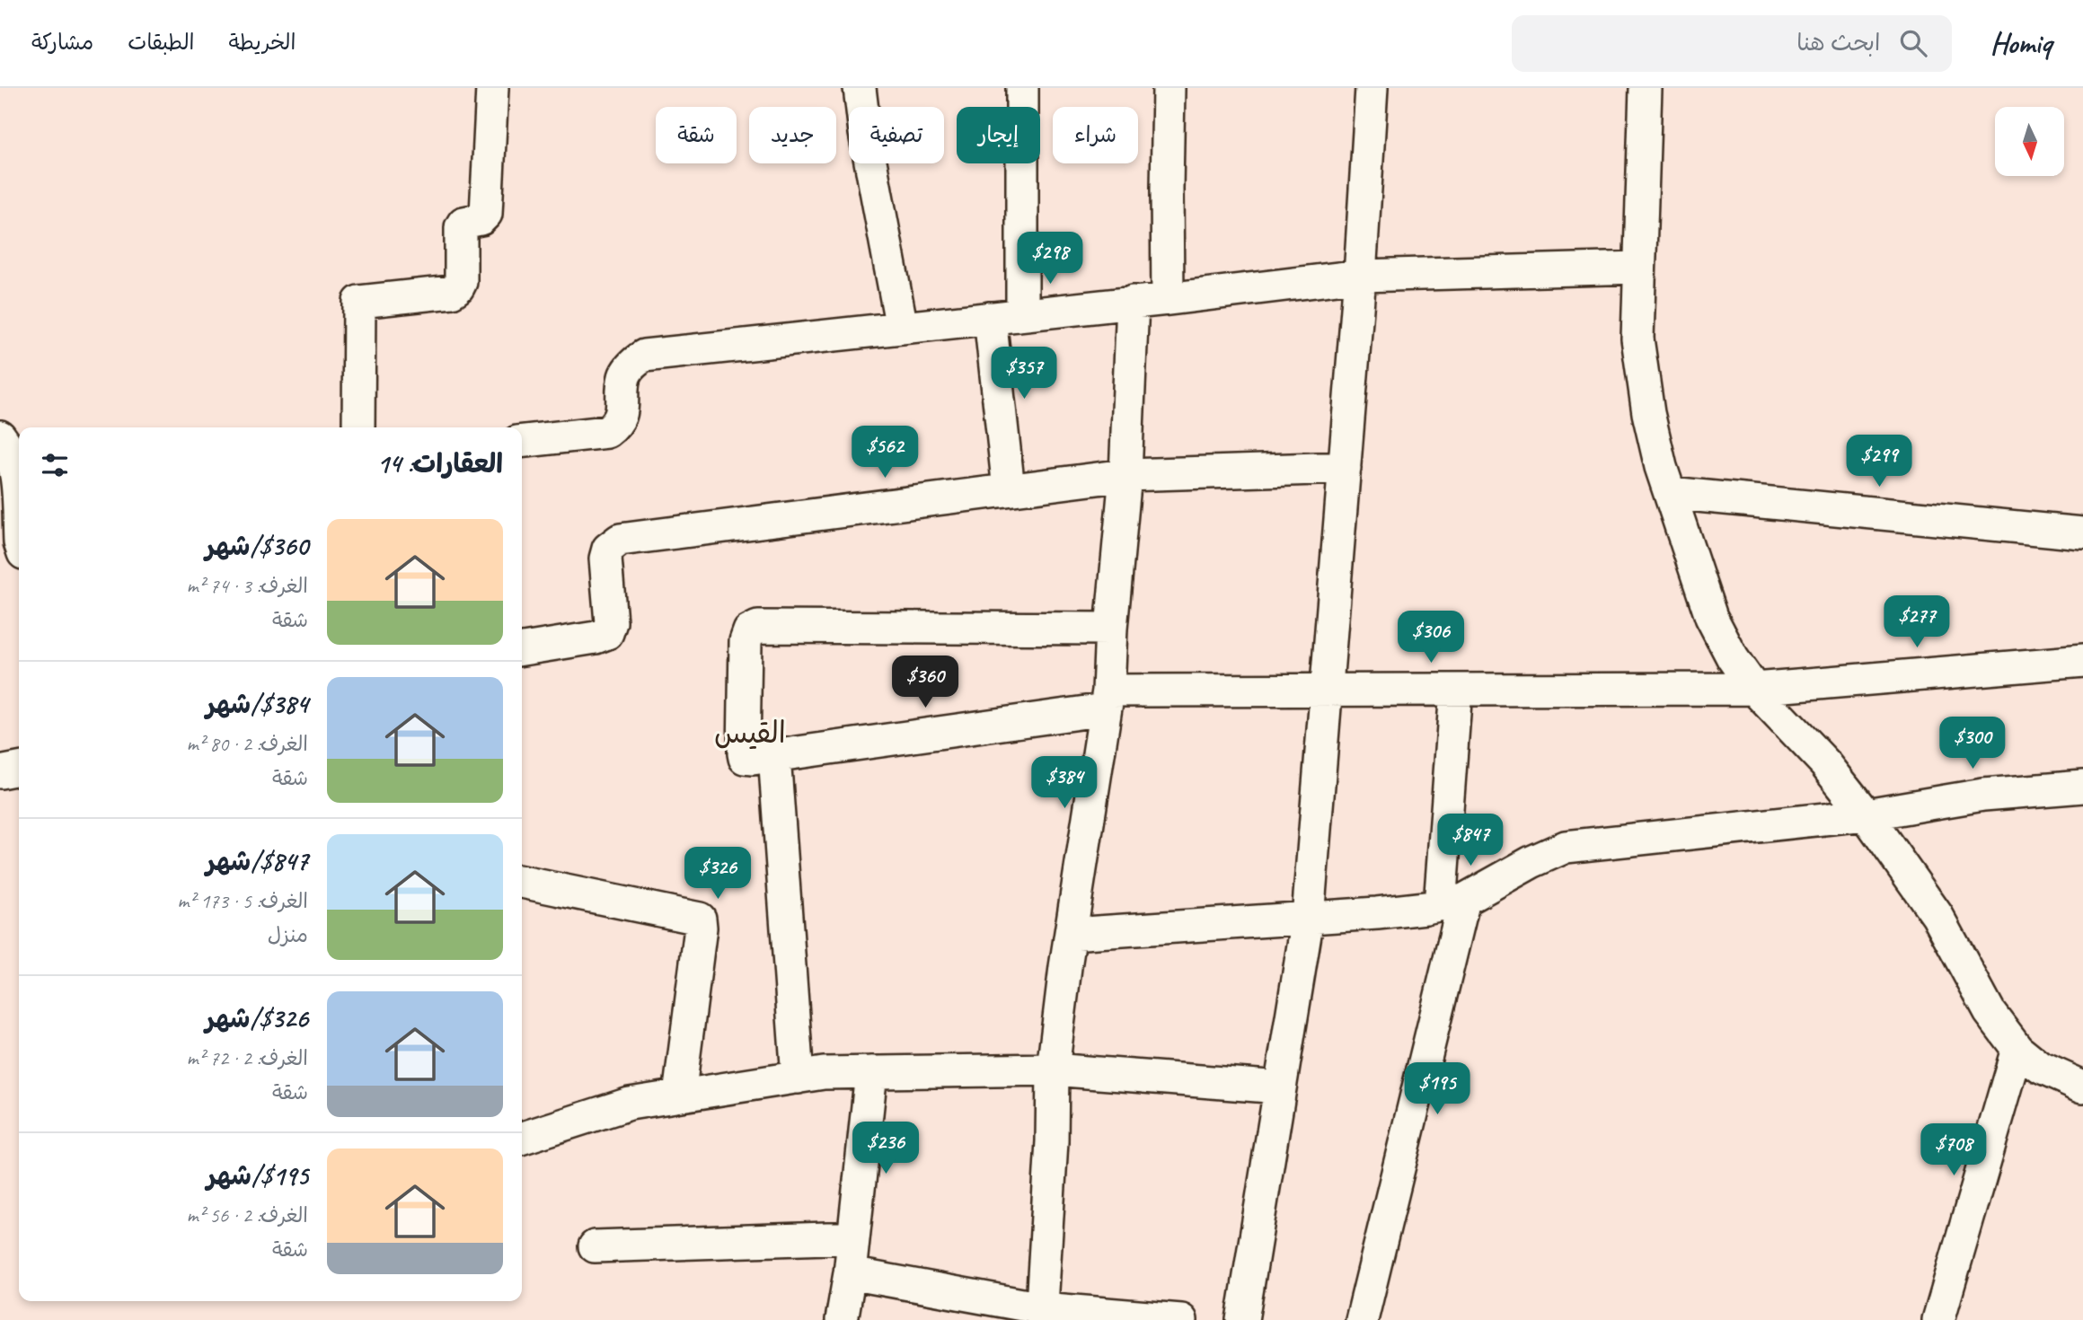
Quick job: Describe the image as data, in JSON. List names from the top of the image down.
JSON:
{
  "districts": ["القيس"],
  "north": "bottom",
  "page": {
    "header": "Homiq",
    "search": "ابحث هنا",
    "nav": ["الخريطة", "الطبقات", "مشاركة"],
    "chip": [
      "شراء",
      "إيجار",
      "تصفية",
      "جديد",
      "شقة"
    ],
    "price": [
      "$298",
      "$357",
      "$562",
      "$299",
      "$277",
      "$306",
      "$360",
      "$300",
      "$384",
      "$847",
      "$326",
      "$195",
      "$236",
      "$708"
    ],
    "heading": "العقارات: 14",
    "list": [
      {
        "name": "$360/شهر",
        "note": "الغرف: 3 · 74 m² · شقة"
      },
      {
        "name": "$384/شهر",
        "note": "الغرف: 2 · 80 m² · شقة"
      },
      {
        "name": "$847/شهر",
        "note": "الغرف: 5 · 173 m² · منزل"
      },
      {
        "name": "$326/شهر",
        "note": "الغرف: 2 · 72 m² · شقة"
      },
      {
        "name": "$195/شهر",
        "note": "الغرف: 2 · 56 m² · شقة"
      }
    ]
  }
}
